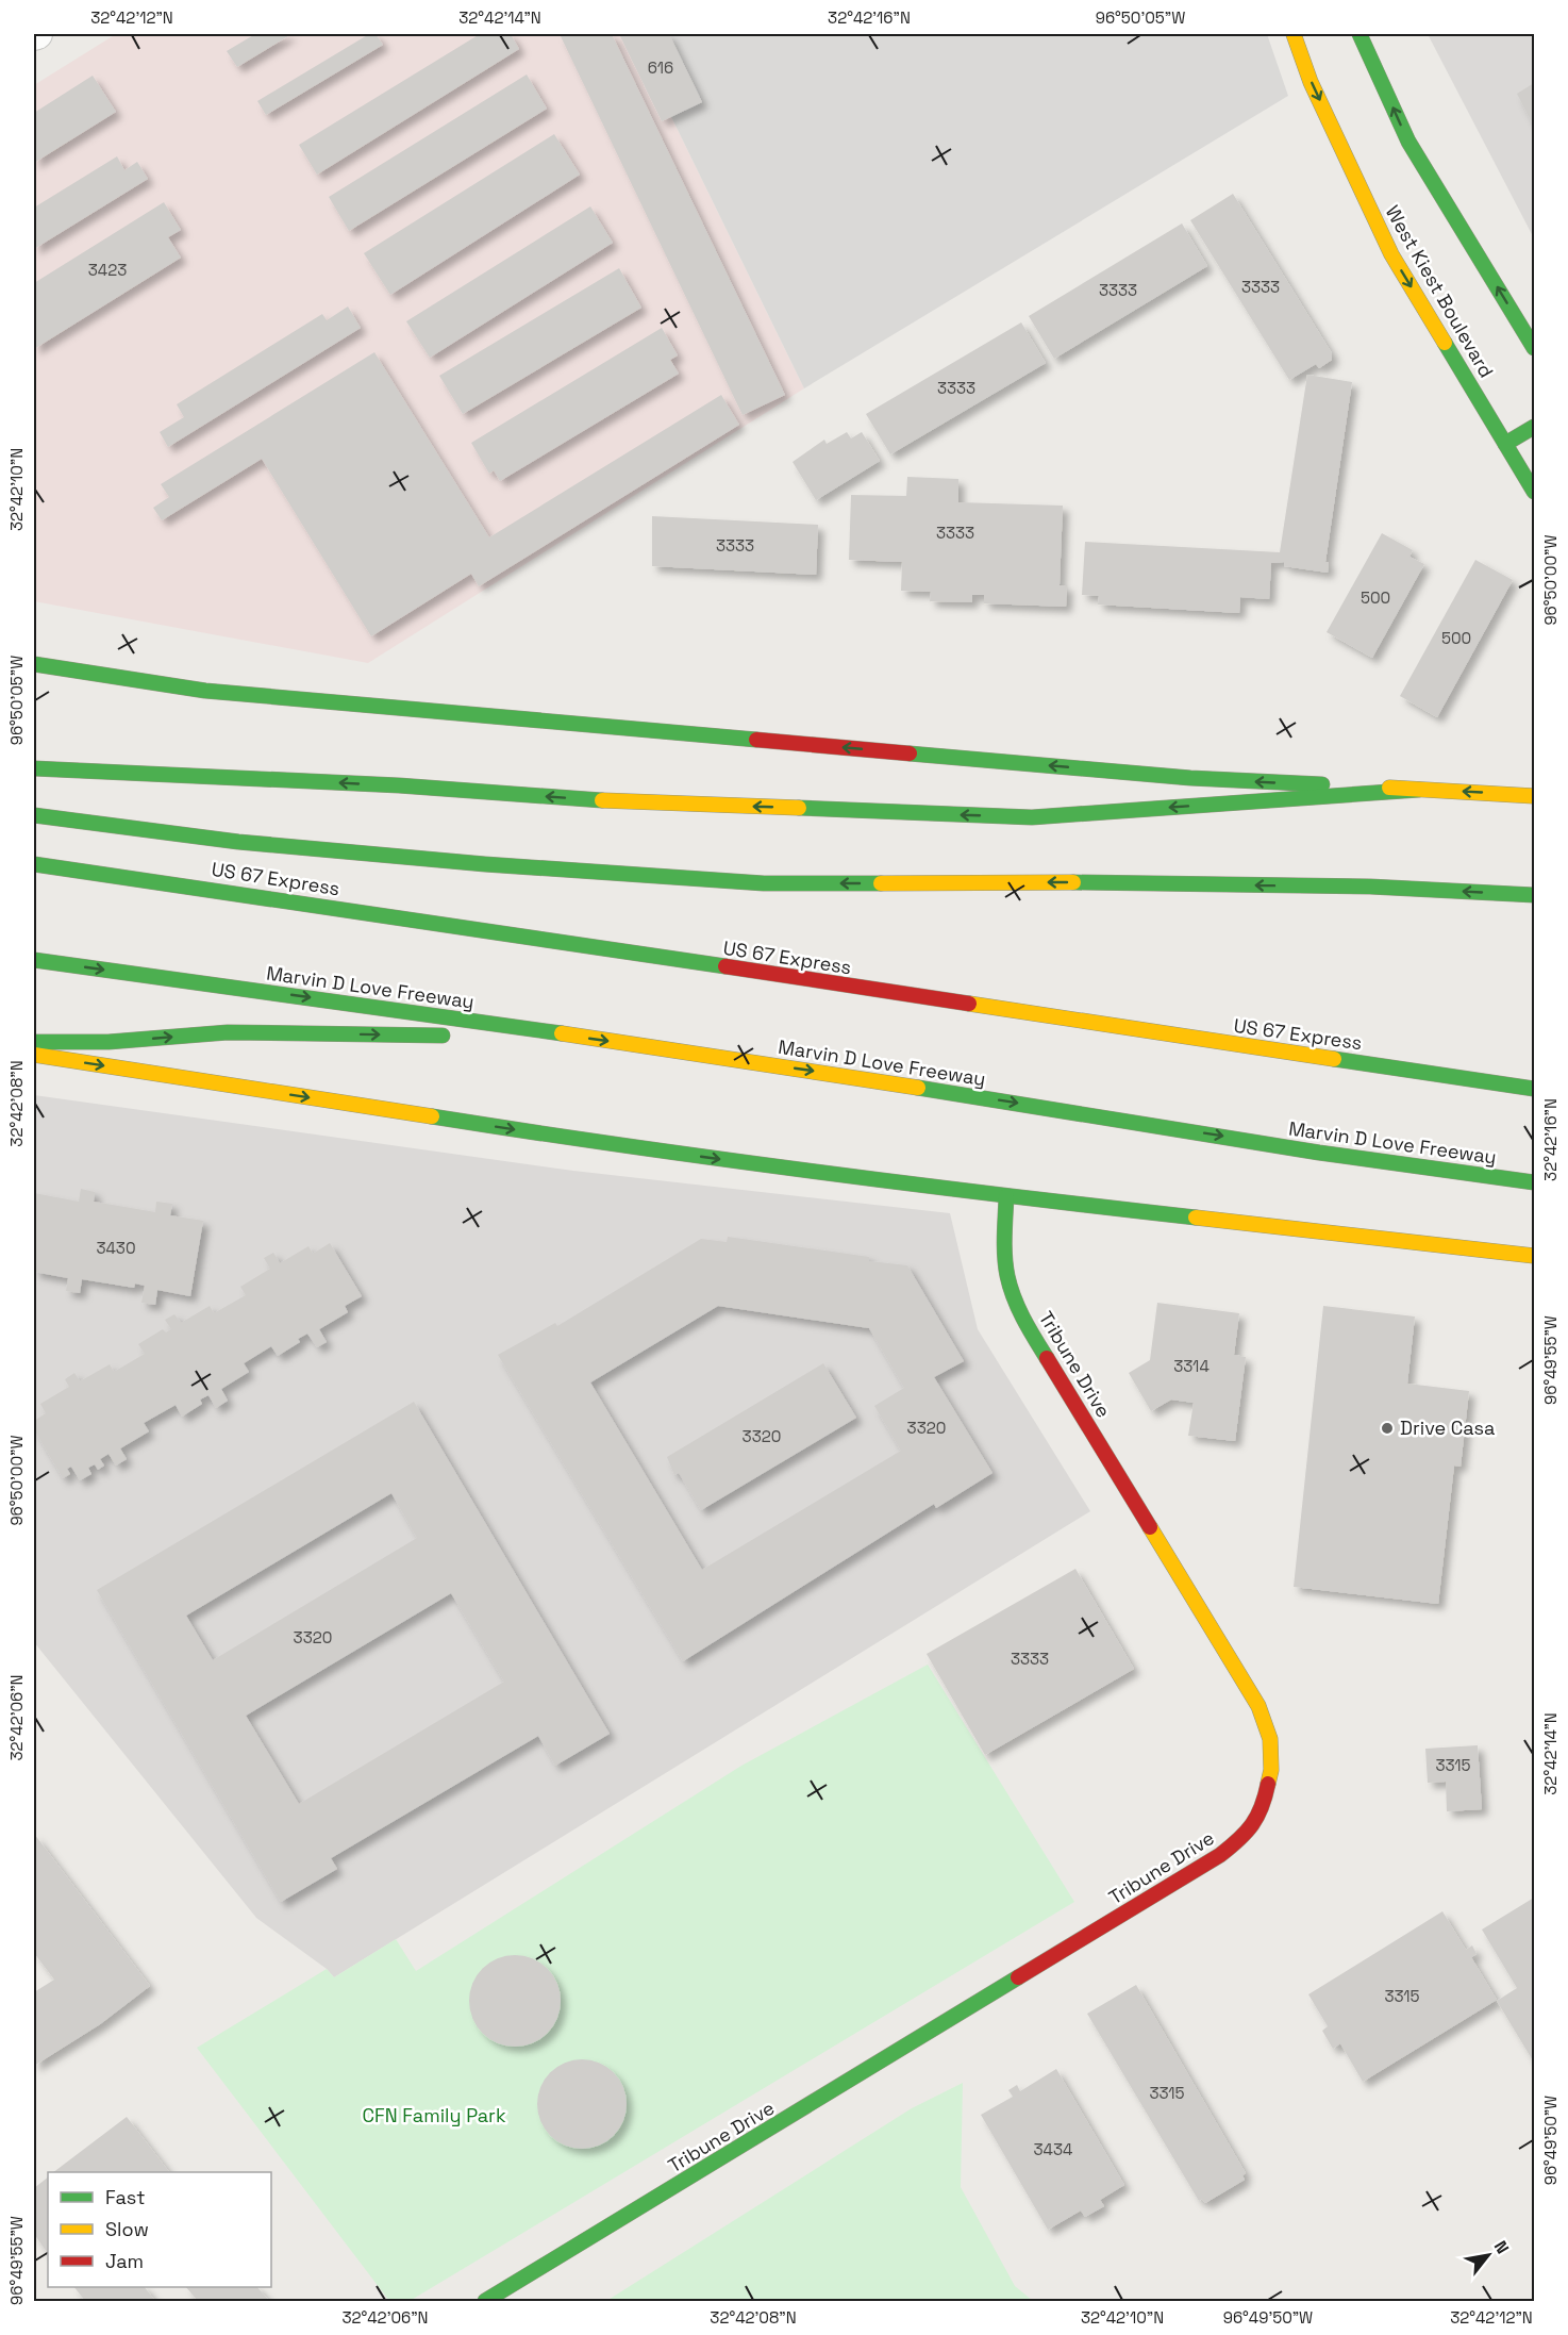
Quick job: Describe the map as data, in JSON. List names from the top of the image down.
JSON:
{
  "streets": {
    "main road": [
      "West Kiest Boulevard",
      "US 67 Express",
      "Marvin D Love Freeway",
      "Tribune Drive"
    ]
  },
  "parks": ["CFN Family Park"],
  "places": ["Drive Casa"],
  "house_numbers": [
    "616",
    "3423",
    "3333",
    "3333",
    "3333",
    "3333",
    "3333",
    "500",
    "500",
    "3430",
    "3314",
    "3320",
    "3320",
    "3320",
    "3333",
    "3315",
    "3315",
    "3315",
    "3434"
  ],
  "legend": ["Fast", "Slow", "Jam"],
  "north": "top right",
  "coordinates": [
    "32°42'12\"N",
    "32°42'14\"N",
    "32°42'16\"N",
    "96°50'05\"W",
    "32°42'10\"N",
    "96°50'00\"W",
    "32°42'08\"N",
    "96°49'55\"W",
    "32°42'06\"N",
    "96°49'50\"W"
  ]
}
